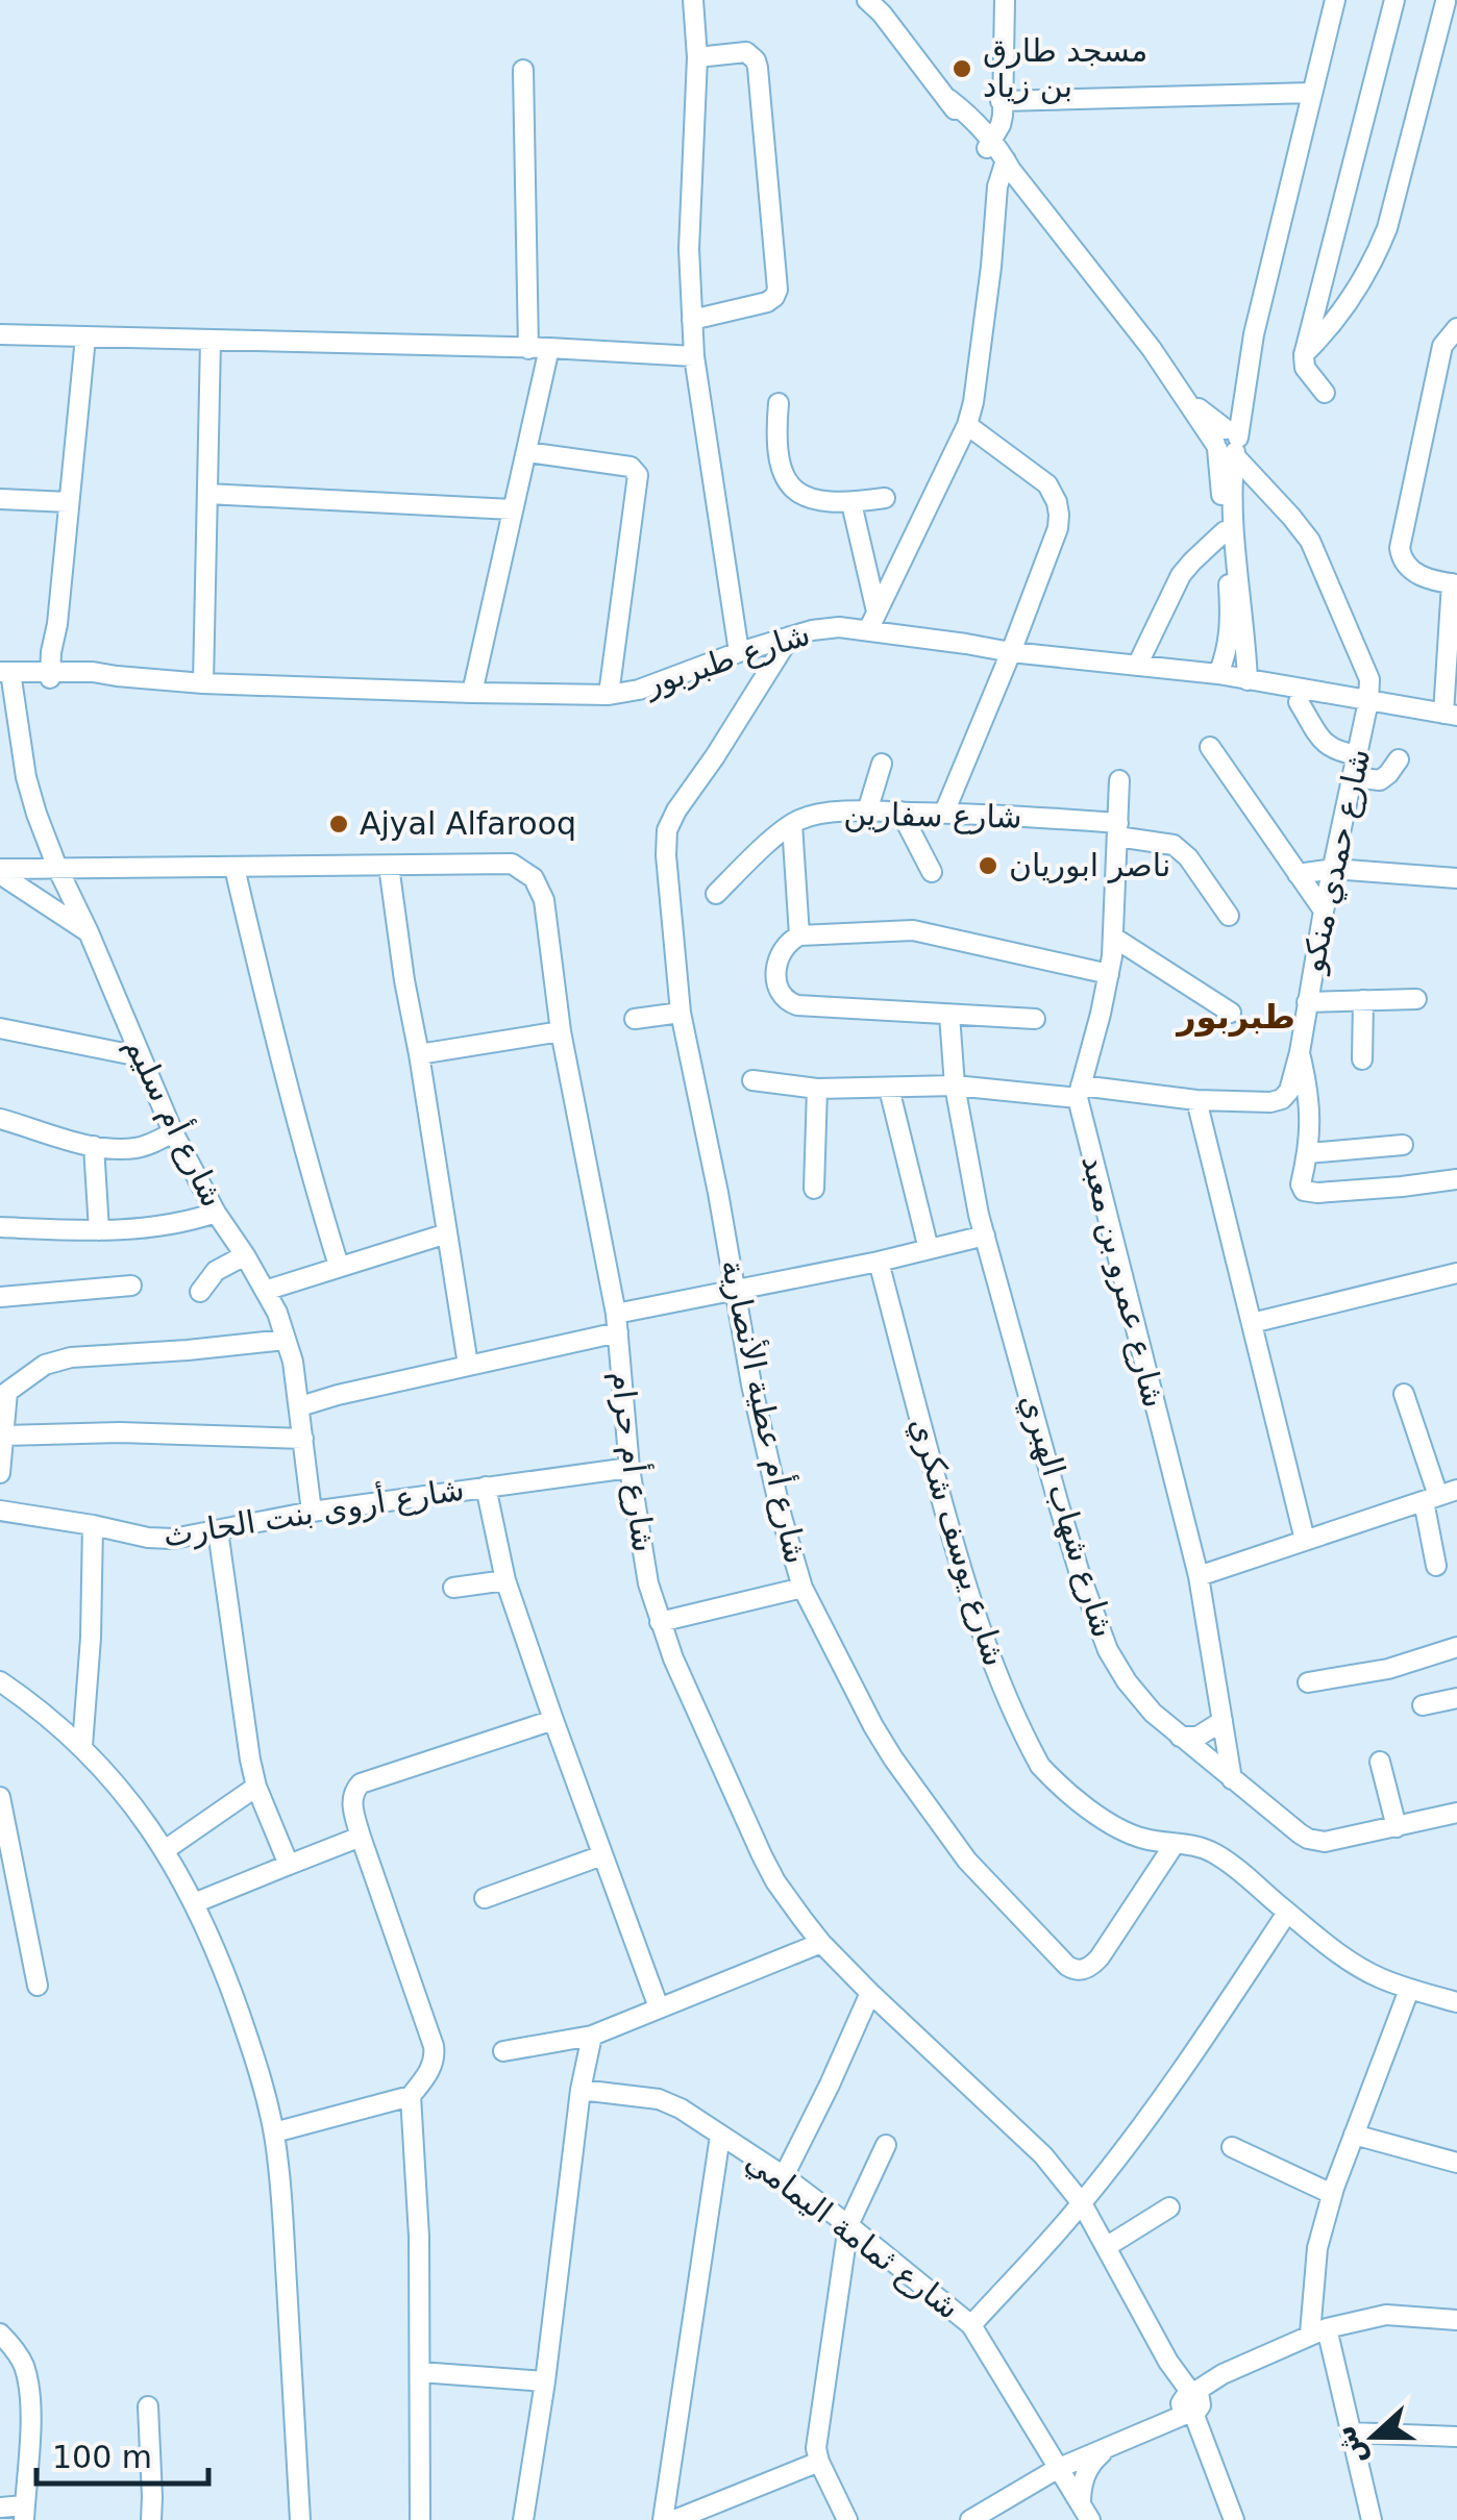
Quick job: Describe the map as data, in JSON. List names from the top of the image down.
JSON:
{
  "streets": {
    "street": [
      "شارع طبربور",
      "شارع سفارين",
      "شارع حمدي منكو",
      "شارع أم سليم",
      "شارع عمرو بن معبد",
      "شارع أم عطية الأنصارية",
      "شارع أم حرام",
      "شارع أروى بنت الحارث",
      "شارع شهاب الهبري",
      "شارع يوسف شكري",
      "شارع ثمامة اليمامي"
    ]
  },
  "crossings": [
    ["شارع طبربور", "شارع حمدي منكو"],
    ["شارع طبربور", "شارع أم سليم"],
    ["شارع طبربور", "شارع أم عطية الأنصارية"],
    ["شارع سفارين", "شارع عمرو بن معبد"],
    ["شارع حمدي منكو", "شارع عمرو بن معبد"],
    ["شارع حمدي منكو", "شارع شهاب الهبري"],
    ["شارع أم سليم", "شارع أم حرام"],
    ["شارع أم سليم", "شارع أروى بنت الحارث"],
    ["شارع عمرو بن معبد", "شارع شهاب الهبري"],
    ["شارع أم عطية الأنصارية", "شارع يوسف شكري"],
    ["شارع أم حرام", "شارع أروى بنت الحارث"]
  ],
  "districts": ["طبربور"],
  "places": ["مسجد طارق بن زياد", "Ajyal Alfarooq", "ناصر ابوريان"],
  "scale_bar": "100 m",
  "north": "left"
}
